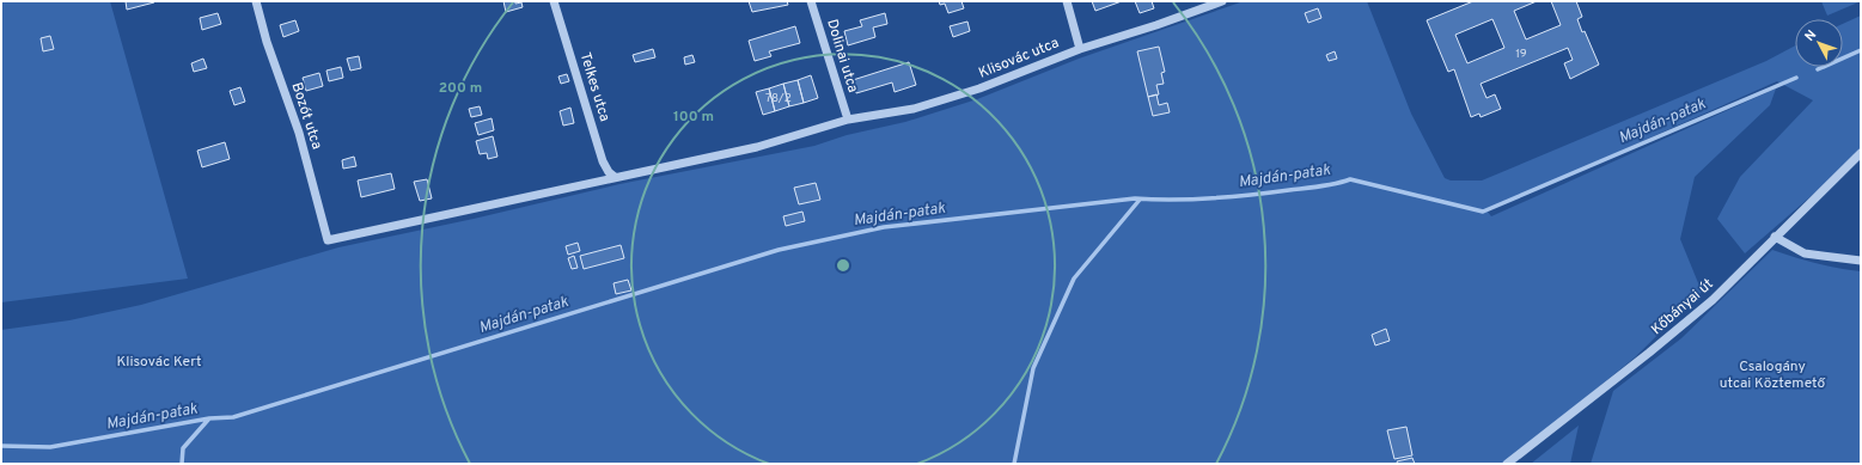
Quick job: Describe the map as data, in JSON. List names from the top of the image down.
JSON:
{
  "streets": {
    "street": [
      "Dolinai utca",
      "Klisovác utca",
      "Telkes utca",
      "Bozót utca",
      "Kőbányai út"
    ]
  },
  "crossings": [
    ["Dolinai utca", "Klisovác utca"],
    ["Klisovác utca", "Telkes utca"],
    ["Klisovác utca", "Bozót utca"]
  ],
  "water": ["Majdán-patak"],
  "parks": ["Klisovác Kert", "Csalogány utcai Köztemető"],
  "house_numbers": ["19", "78/2"],
  "north": "top left",
  "rings": ["200 m", "100 m"]
}
